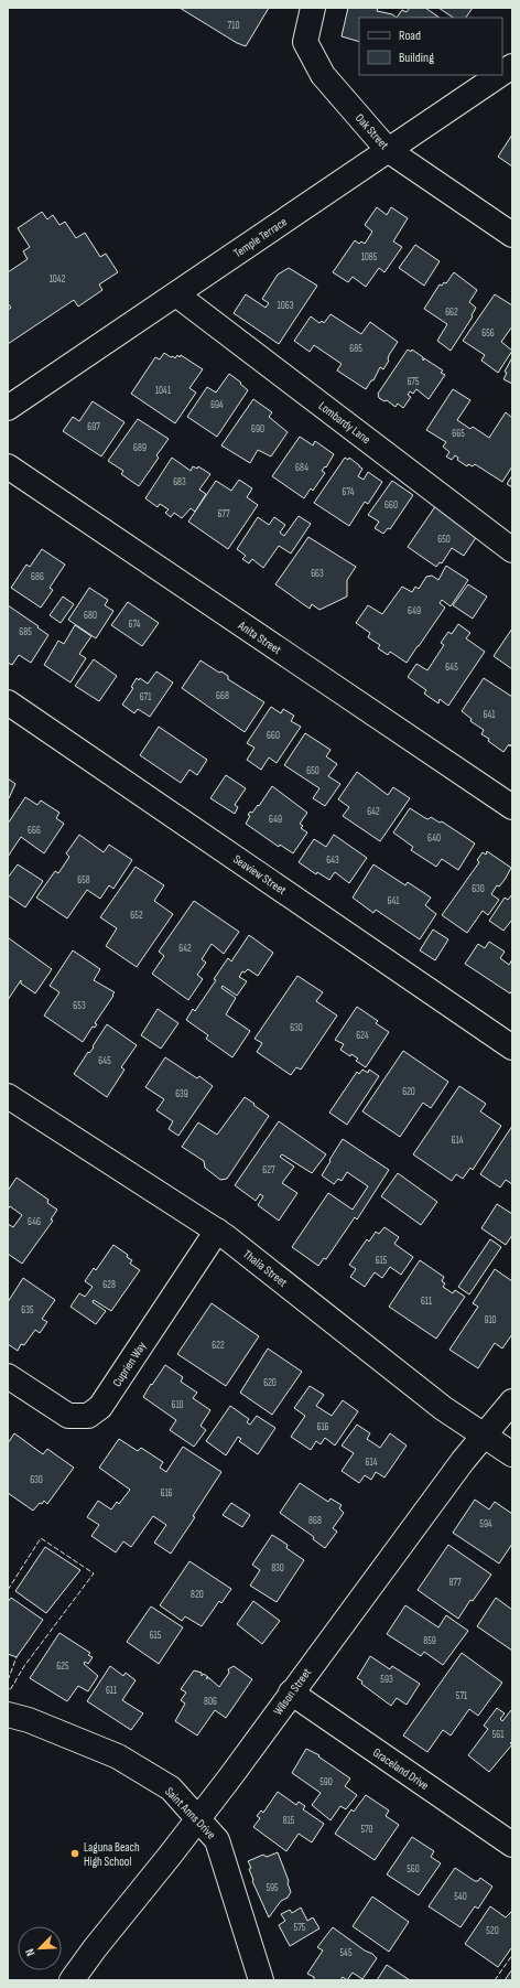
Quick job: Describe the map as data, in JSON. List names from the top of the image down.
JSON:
{
  "streets": {
    "street": [
      "Oak Street",
      "Temple Terrace",
      "Lombardy Lane",
      "Anita Street",
      "Seaview Street",
      "Thalia Street",
      "Cuprien Way",
      "Wilson Street",
      "Graceland Drive",
      "Saint Anns Drive"
    ]
  },
  "crossings": [
    ["Oak Street", "Temple Terrace"],
    ["Temple Terrace", "Lombardy Lane"],
    ["Thalia Street", "Cuprien Way"],
    ["Thalia Street", "Wilson Street"],
    ["Wilson Street", "Graceland Drive"],
    ["Wilson Street", "Saint Anns Drive"]
  ],
  "places": ["Laguna Beach High School"],
  "house_numbers": [
    "710",
    "1085",
    "1042",
    "1063",
    "662",
    "656",
    "685",
    "675",
    "1041",
    "694",
    "697",
    "690",
    "665",
    "689",
    "684",
    "683",
    "674",
    "660",
    "677",
    "650",
    "663",
    "686",
    "649",
    "680",
    "674",
    "685",
    "645",
    "668",
    "671",
    "641",
    "660",
    "650",
    "642",
    "649",
    "666",
    "640",
    "643",
    "658",
    "630",
    "641",
    "652",
    "642",
    "653",
    "630",
    "624",
    "645",
    "620",
    "639",
    "614",
    "627",
    "646",
    "615",
    "628",
    "611",
    "635",
    "910",
    "622",
    "620",
    "610",
    "616",
    "614",
    "630",
    "616",
    "868",
    "594",
    "830",
    "877",
    "820",
    "615",
    "859",
    "625",
    "593",
    "611",
    "571",
    "806",
    "561",
    "590",
    "815",
    "570",
    "560",
    "595",
    "540",
    "575",
    "520",
    "545"
  ],
  "legend": ["Road", "Building"],
  "north": "bottom left"
}
